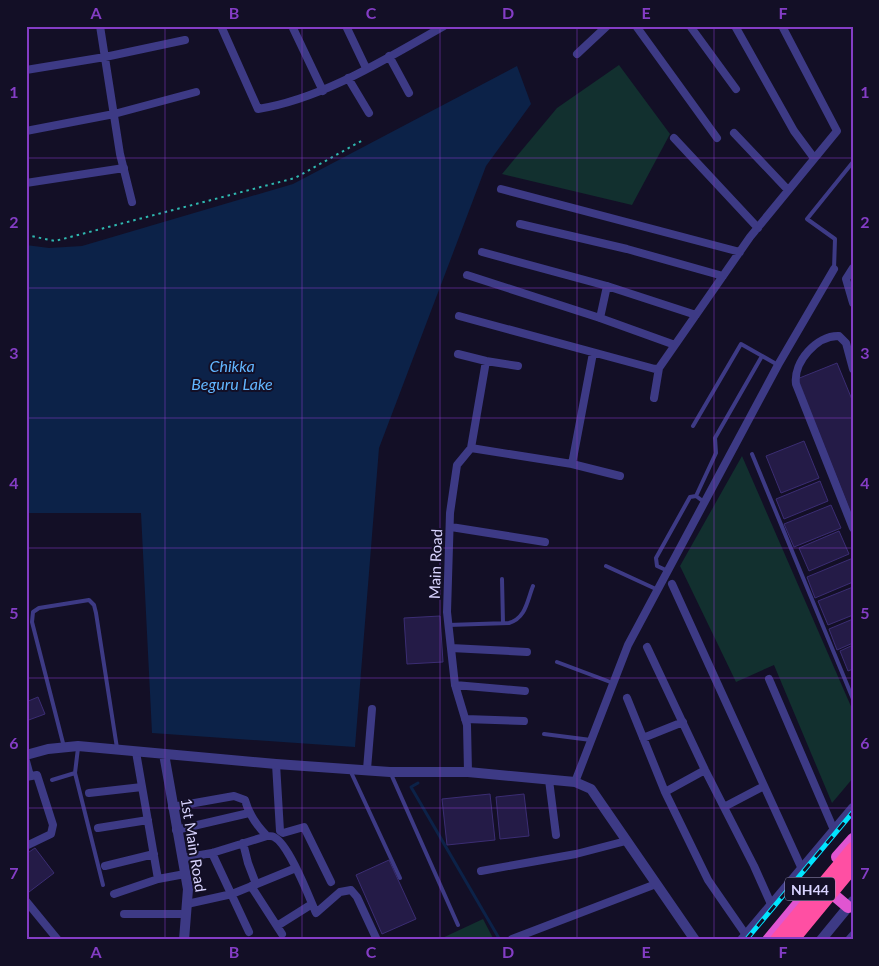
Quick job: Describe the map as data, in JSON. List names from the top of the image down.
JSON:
{
  "streets": {
    "highway": ["NH44"],
    "street": ["Main Road", "1st Main Road"]
  },
  "water": ["Chikka Beguru Lake"],
  "grid": {
    "columns": [
      "A",
      "B",
      "C",
      "D",
      "E",
      "F"
    ],
    "rows": [
      "1",
      "2",
      "3",
      "4",
      "5",
      "6",
      "7"
    ]
  }
}
